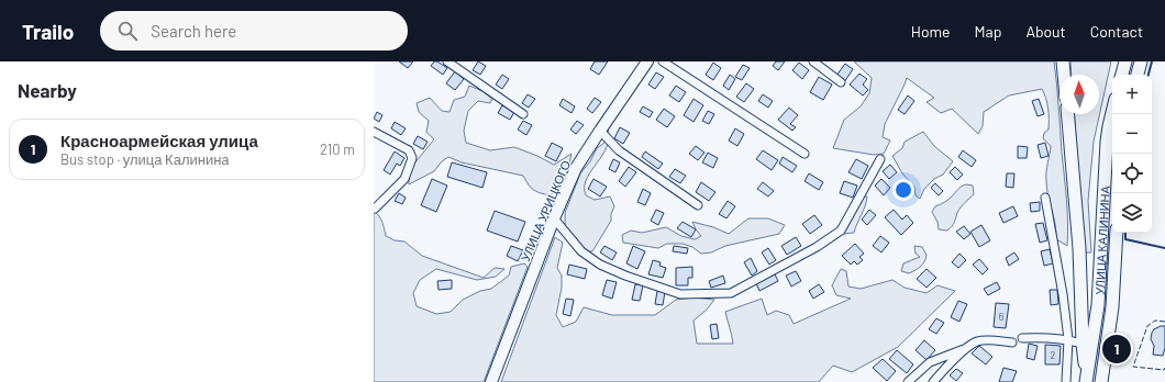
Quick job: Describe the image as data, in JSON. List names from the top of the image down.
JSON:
{
  "streets": {
    "main road": ["УЛИЦА УРИЦКОГО", "УЛИЦА КАЛИНИНА"]
  },
  "house_numbers": ["6", "2"],
  "north": "top",
  "page": {
    "header": "Trailo",
    "search": "Search here",
    "nav": [
      "Home",
      "Map",
      "About",
      "Contact"
    ],
    "heading": "Nearby",
    "map_buttons": ["+", "−"],
    "list": [
      {
        "mark": "1",
        "name": "Красноармейская улица",
        "note": "Bus stop · улица Калинина",
        "value": "210 m"
      }
    ],
    "pins": "1"
  }
}
